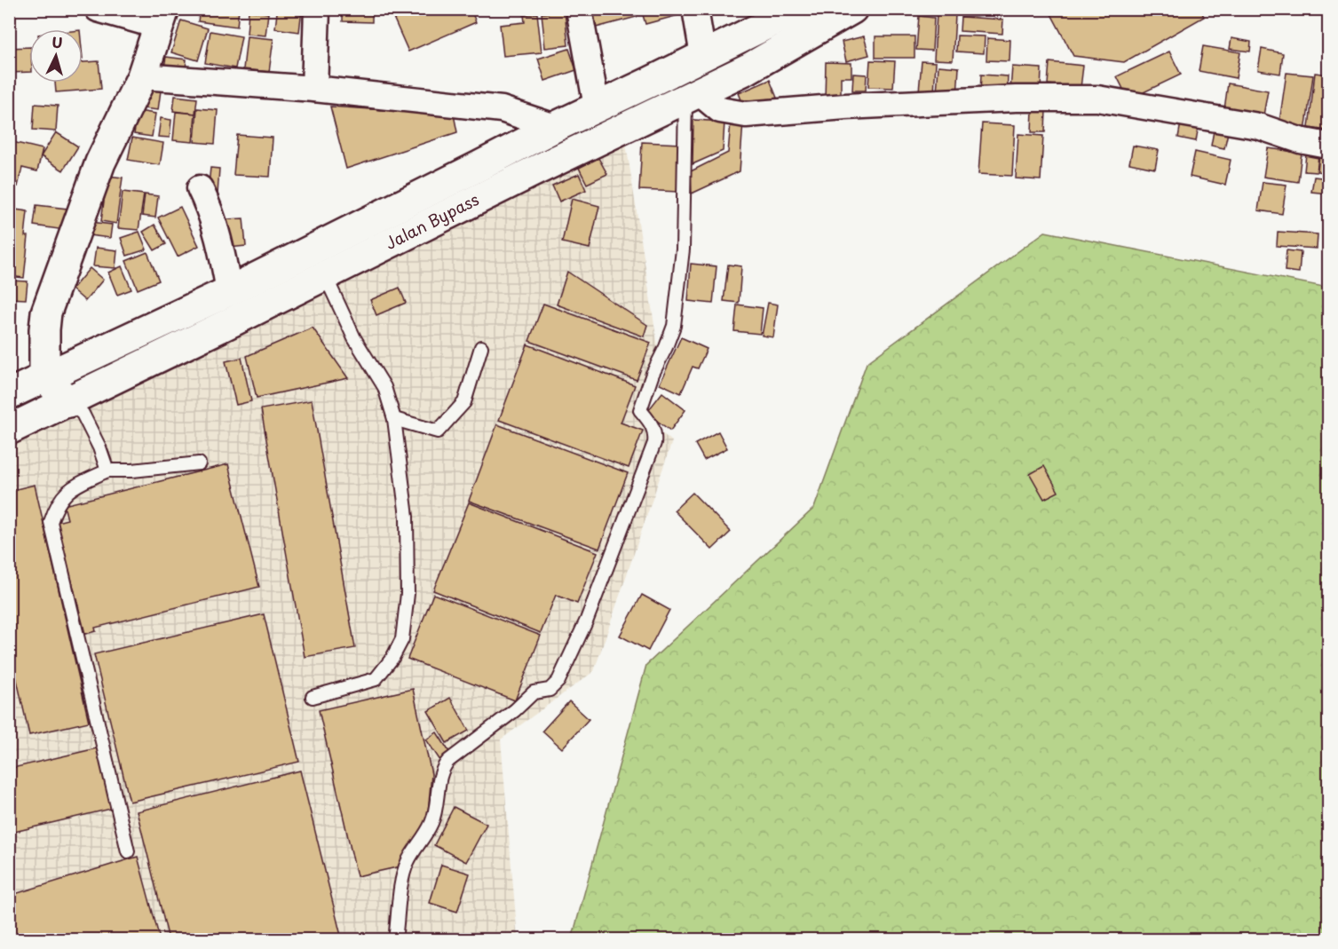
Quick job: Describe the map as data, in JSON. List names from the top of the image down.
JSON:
{
  "streets": {
    "main road": ["Jalan Bypass"]
  },
  "north": "top"
}
